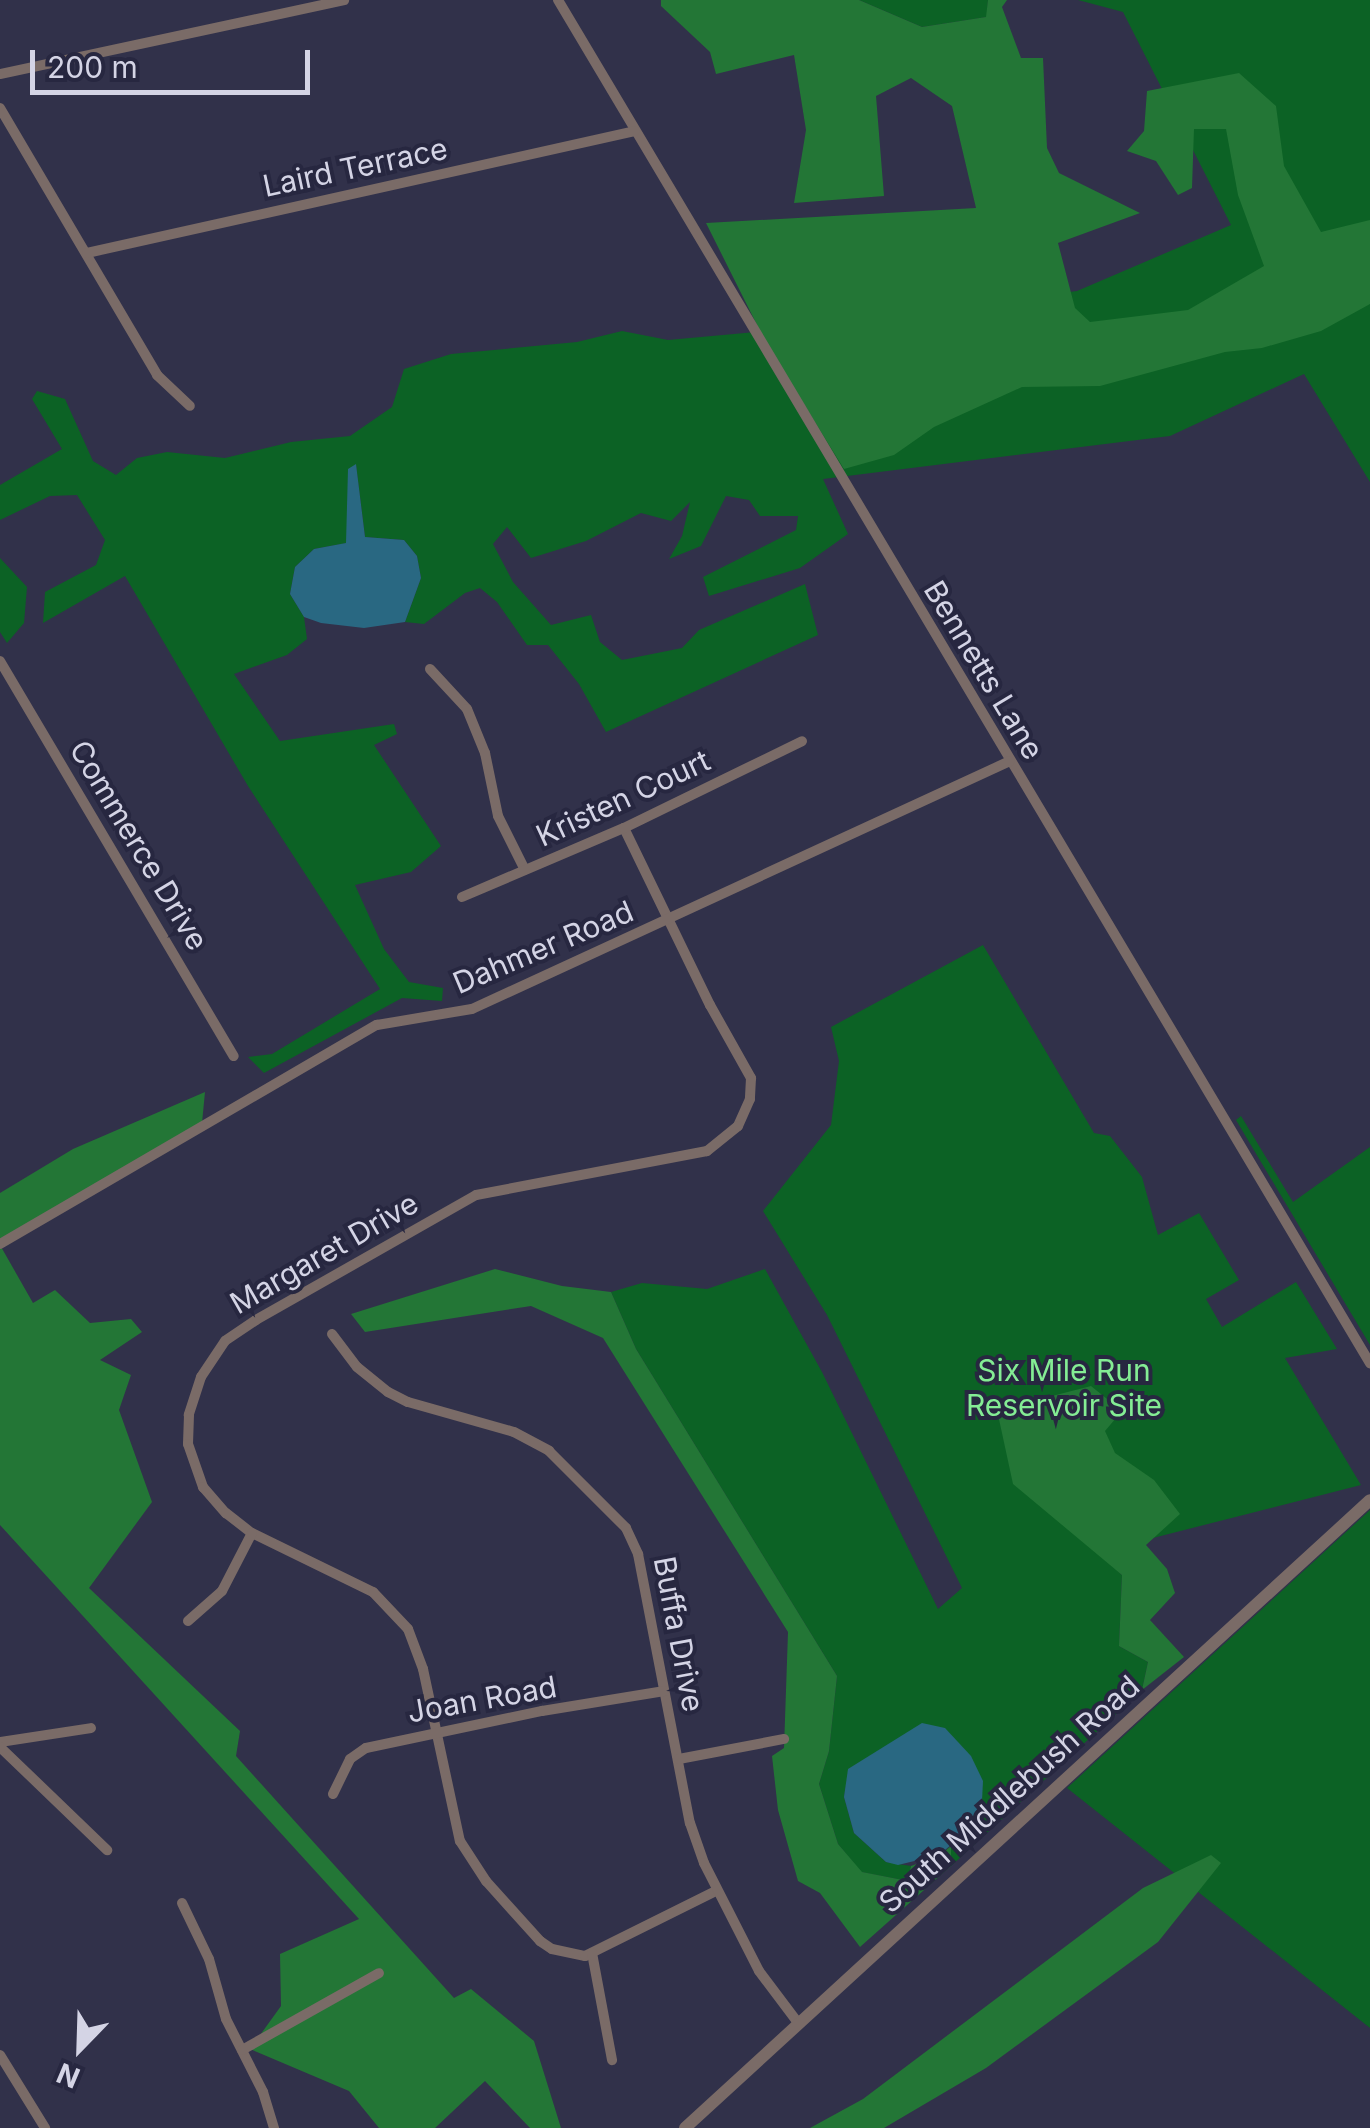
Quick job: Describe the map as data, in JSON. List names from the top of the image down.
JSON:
{
  "streets": {
    "street": [
      "Laird Terrace",
      "Bennetts Lane",
      "Kristen Court",
      "Commerce Drive",
      "Dahmer Road",
      "Margaret Drive",
      "Buffa Drive",
      "Joan Road",
      "South Middlebush Road"
    ]
  },
  "crossings": [
    ["Laird Terrace", "Bennetts Lane"],
    ["Bennetts Lane", "Dahmer Road"],
    ["Kristen Court", "Margaret Drive"],
    ["Dahmer Road", "Margaret Drive"],
    ["Margaret Drive", "Joan Road"],
    ["Buffa Drive", "Joan Road"],
    ["Buffa Drive", "South Middlebush Road"]
  ],
  "parks": ["Six Mile Run Reservoir Site"],
  "scale_bar": "200 m",
  "north": "bottom left"
}
